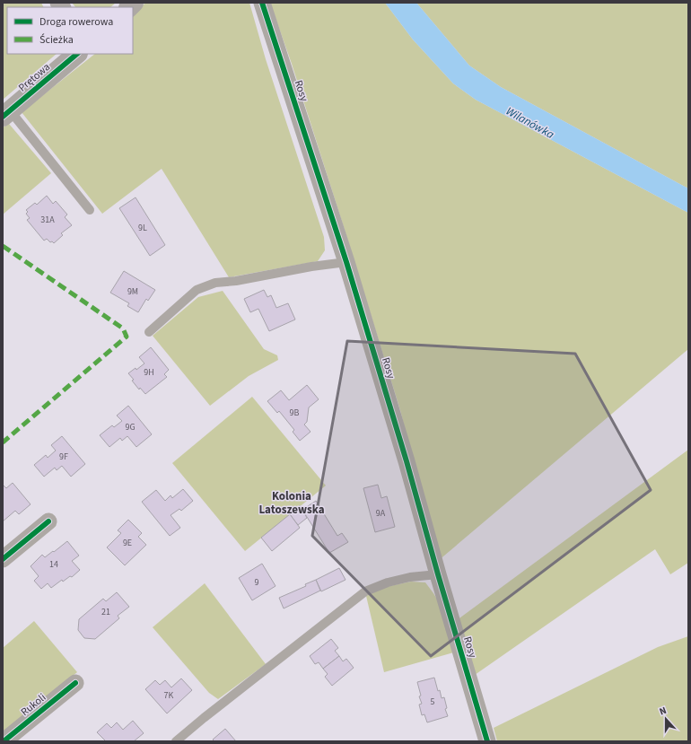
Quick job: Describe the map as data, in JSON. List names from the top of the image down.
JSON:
{
  "streets": {
    "street": ["Prętowa", "Rosy", "Rukoli"]
  },
  "districts": ["Kolonia Latoszewska"],
  "water": ["Wilanówka"],
  "house_numbers": [
    "31A",
    "9L",
    "9M",
    "9H",
    "9B",
    "9G",
    "9F",
    "9A",
    "9E",
    "14",
    "9",
    "21",
    "7K",
    "5"
  ],
  "legend": ["Droga rowerowa", "Ścieżka"],
  "north": "top"
}
